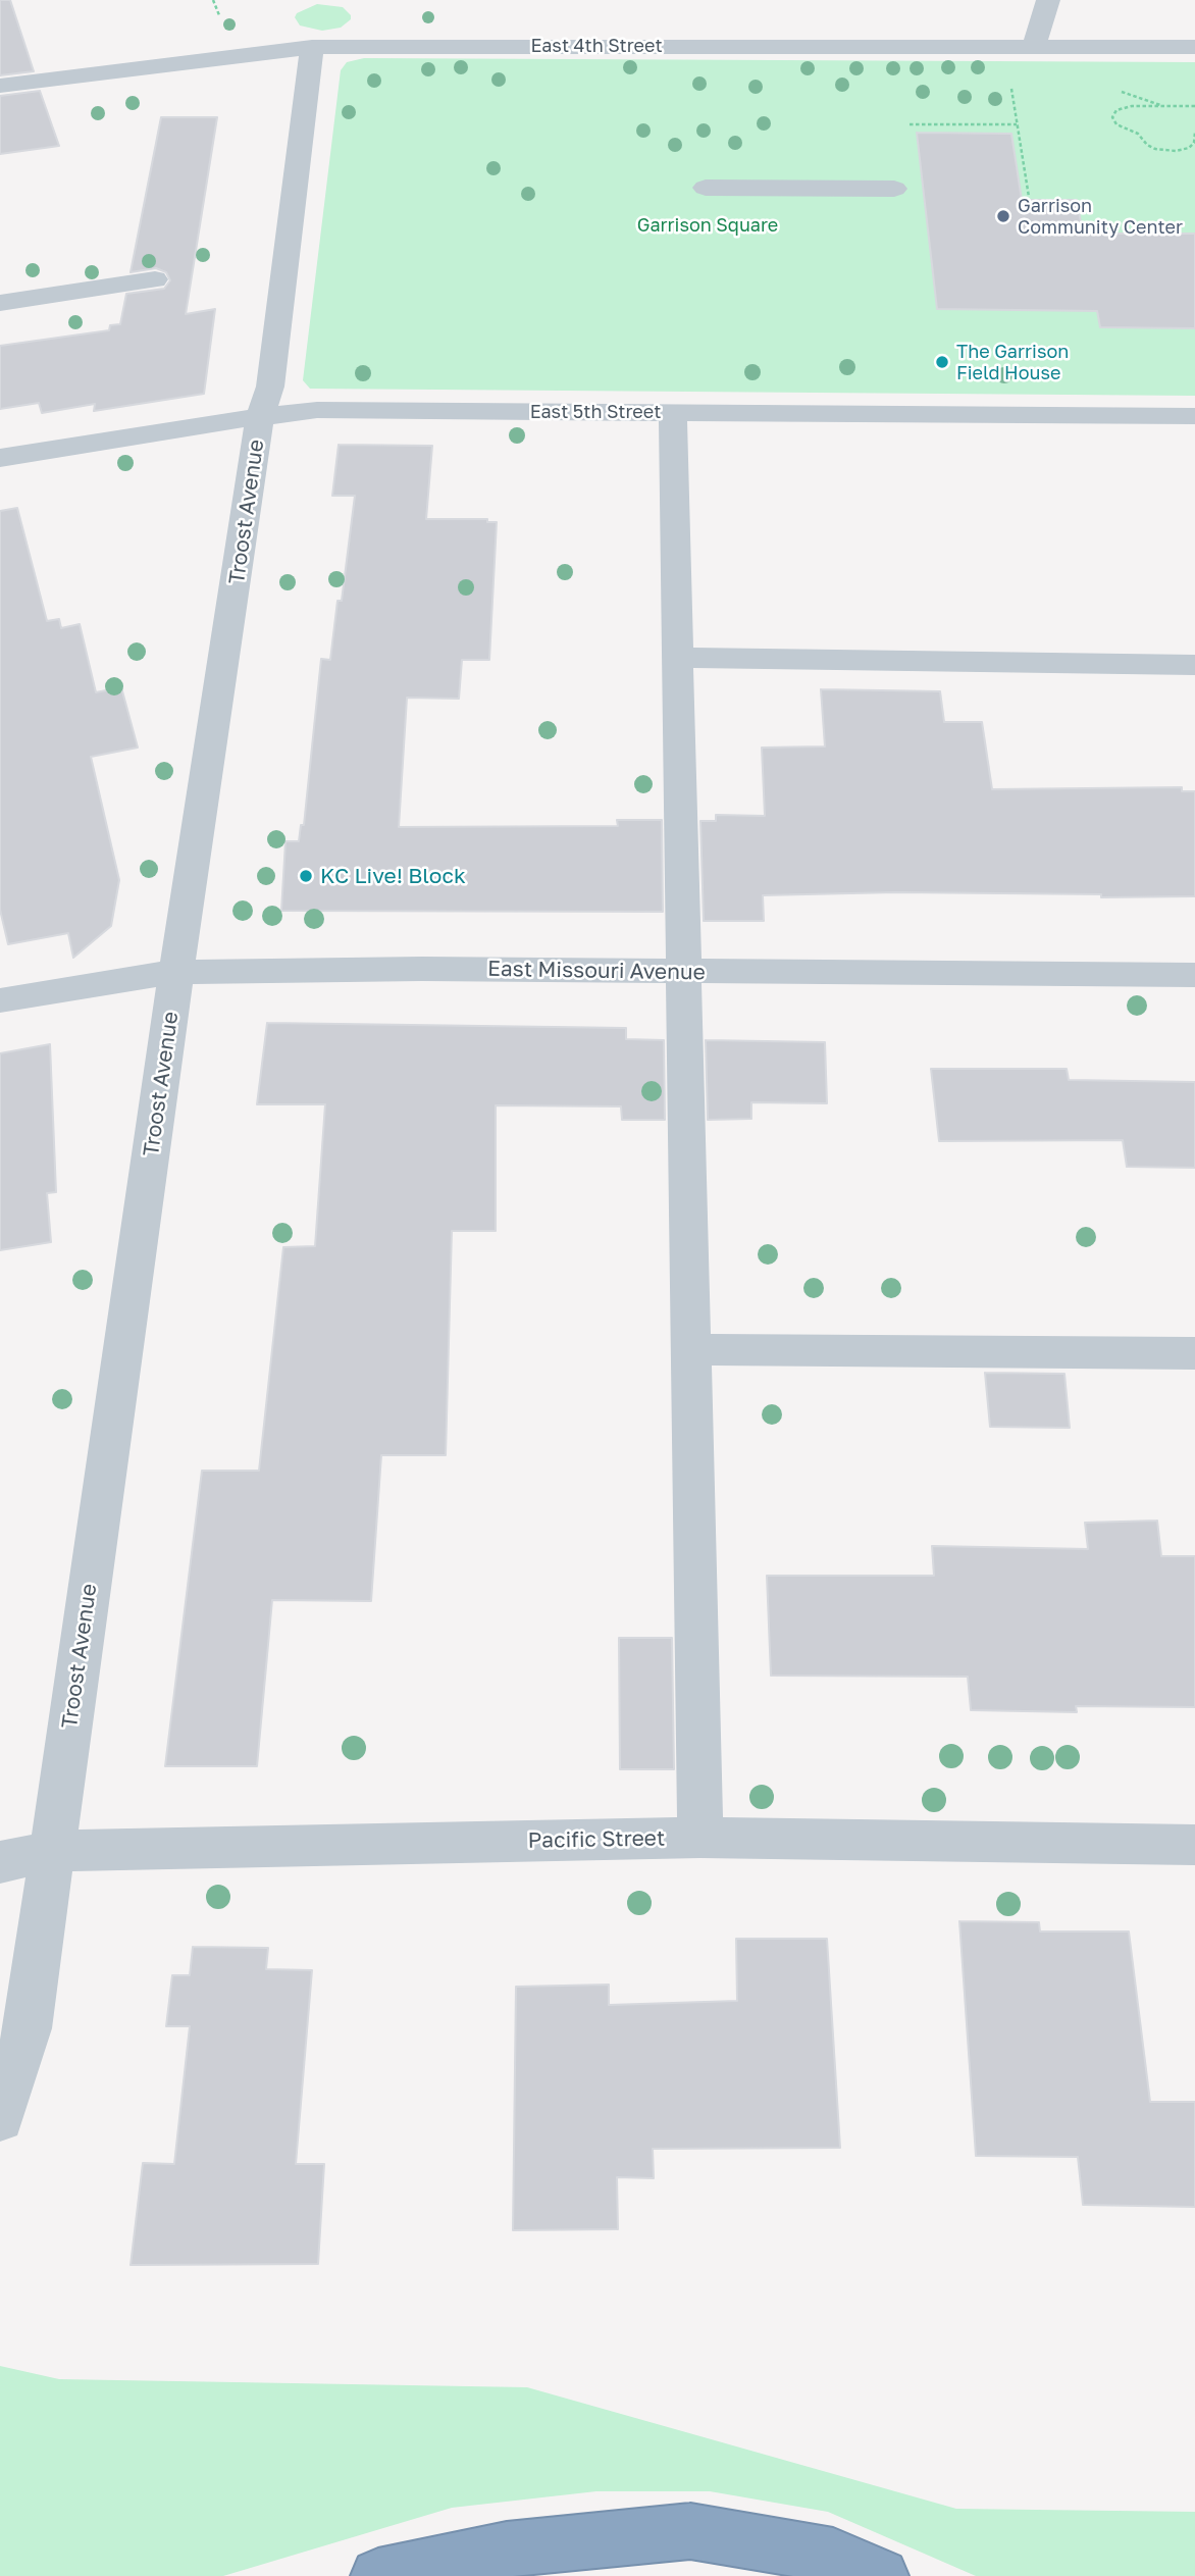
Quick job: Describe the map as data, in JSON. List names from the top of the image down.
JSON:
{
  "streets": {
    "street": [
      "East 4th Street",
      "East 5th Street",
      "Troost Avenue",
      "East Missouri Avenue",
      "Pacific Street"
    ]
  },
  "crossings": [
    ["East 4th Street", "Troost Avenue"],
    ["East 5th Street", "Troost Avenue"],
    ["Troost Avenue", "East Missouri Avenue"],
    ["Troost Avenue", "Pacific Street"]
  ],
  "parks": ["Garrison Square"],
  "places": ["Garrison Community Center", "The Garrison Field House", "KC Live! Block"]
}
